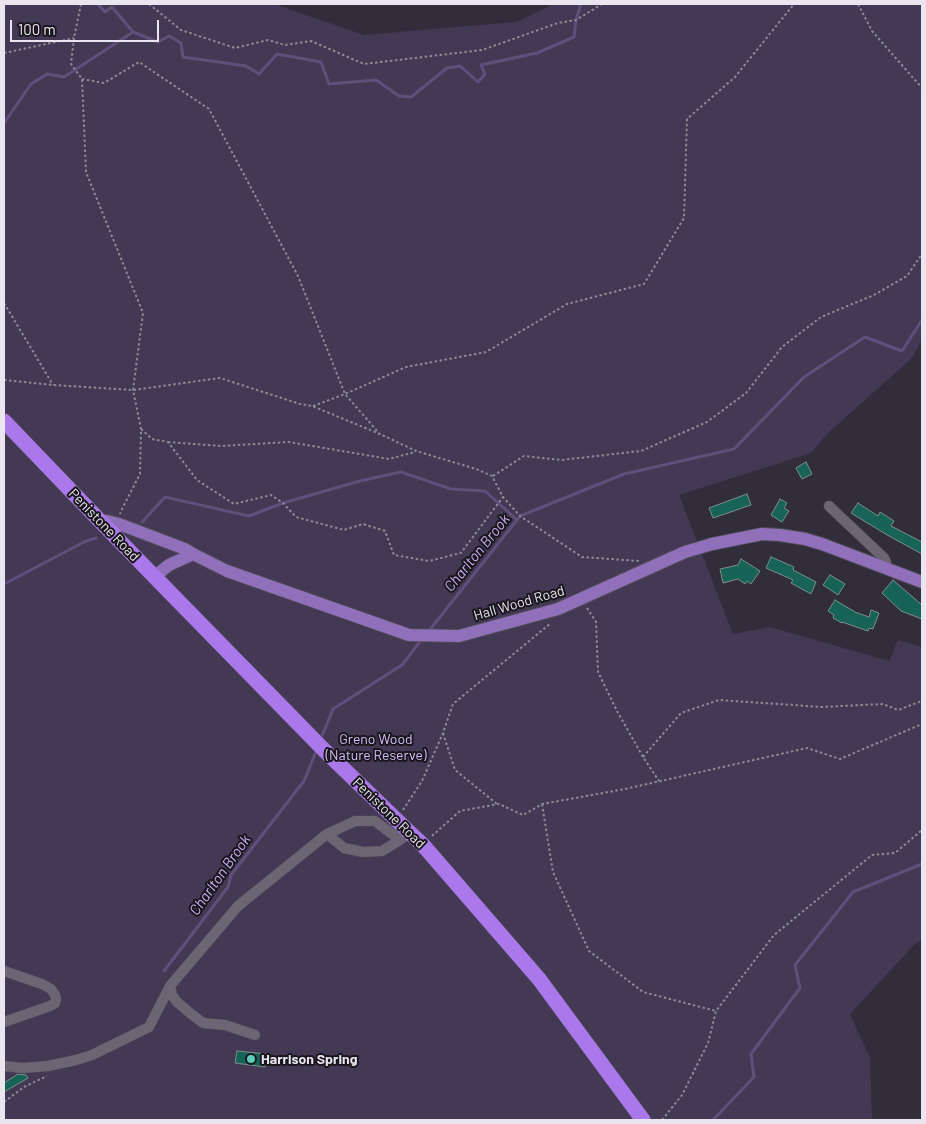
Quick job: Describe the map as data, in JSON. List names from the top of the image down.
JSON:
{
  "streets": {
    "highway": ["Penistone Road"],
    "main road": ["Hall Wood Road"]
  },
  "crossings": [
    ["Penistone Road", "Hall Wood Road"]
  ],
  "water": ["Charlton Brook"],
  "parks": ["Greno Wood (Nature Reserve)"],
  "places": ["Harrison Spring"],
  "scale_bar": "100 m"
}
